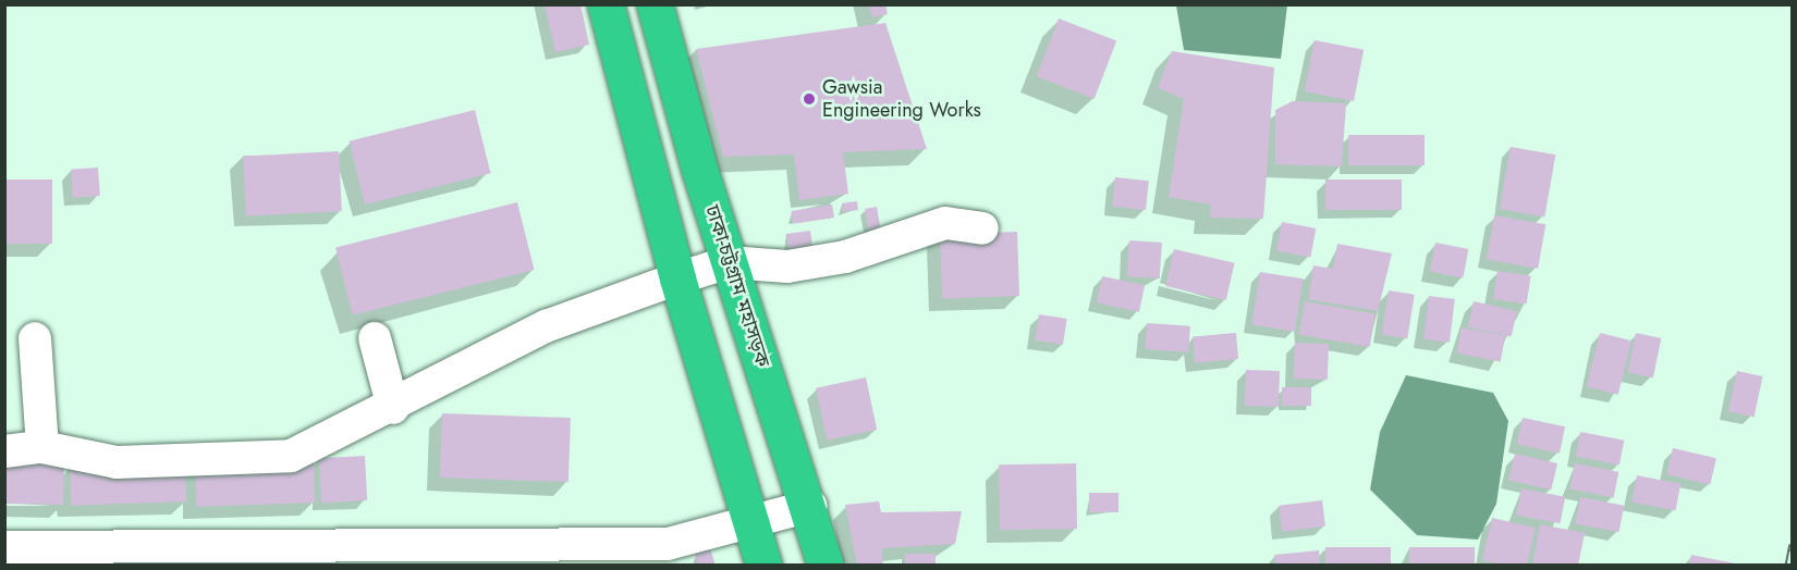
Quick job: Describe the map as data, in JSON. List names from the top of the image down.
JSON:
{
  "streets": {
    "highway": ["ঢাকা-চট্টগ্রাম মহাসড়ক"]
  },
  "places": ["Gawsia Engineering Works"]
}
